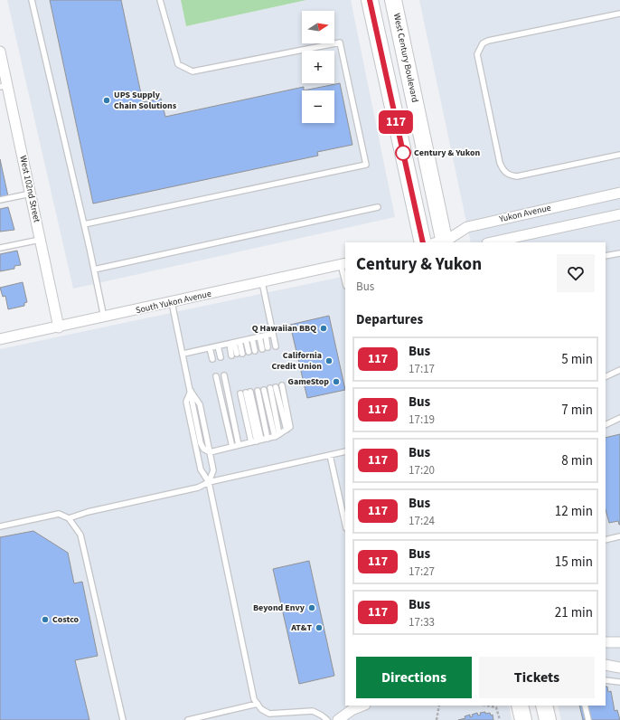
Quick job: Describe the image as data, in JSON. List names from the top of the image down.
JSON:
{
  "streets": {
    "main road": ["West Century Boulevard"],
    "street": ["West 102nd Street", "Yukon Avenue", "South Yukon Avenue"]
  },
  "crossings": [
    ["West Century Boulevard", "Yukon Avenue"],
    ["West 102nd Street", "South Yukon Avenue"]
  ],
  "places": [
    "UPS Supply Chain Solutions",
    "Century & Yukon",
    "Q Hawaiian BBQ",
    "California Credit Union",
    "GameStop",
    "Beyond Envy",
    "Costco",
    "AT&T"
  ],
  "lines": ["bus line 117"],
  "north": "right",
  "page": {
    "on_map": "117",
    "map_buttons": ["+", "−"],
    "heading": [
      ["Century & Yukon", "Bus"],
      "Departures"
    ],
    "list": [
      {
        "mark": "117",
        "name": "Bus",
        "note": "17:17",
        "value": "5 min"
      },
      {
        "mark": "117",
        "name": "Bus",
        "note": "17:19",
        "value": "7 min"
      },
      {
        "mark": "117",
        "name": "Bus",
        "note": "17:20",
        "value": "8 min"
      },
      {
        "mark": "117",
        "name": "Bus",
        "note": "17:24",
        "value": "12 min"
      },
      {
        "mark": "117",
        "name": "Bus",
        "note": "17:27",
        "value": "15 min"
      },
      {
        "mark": "117",
        "name": "Bus",
        "note": "17:33",
        "value": "21 min"
      }
    ],
    "buttons": ["Directions", "Tickets"]
  }
}
